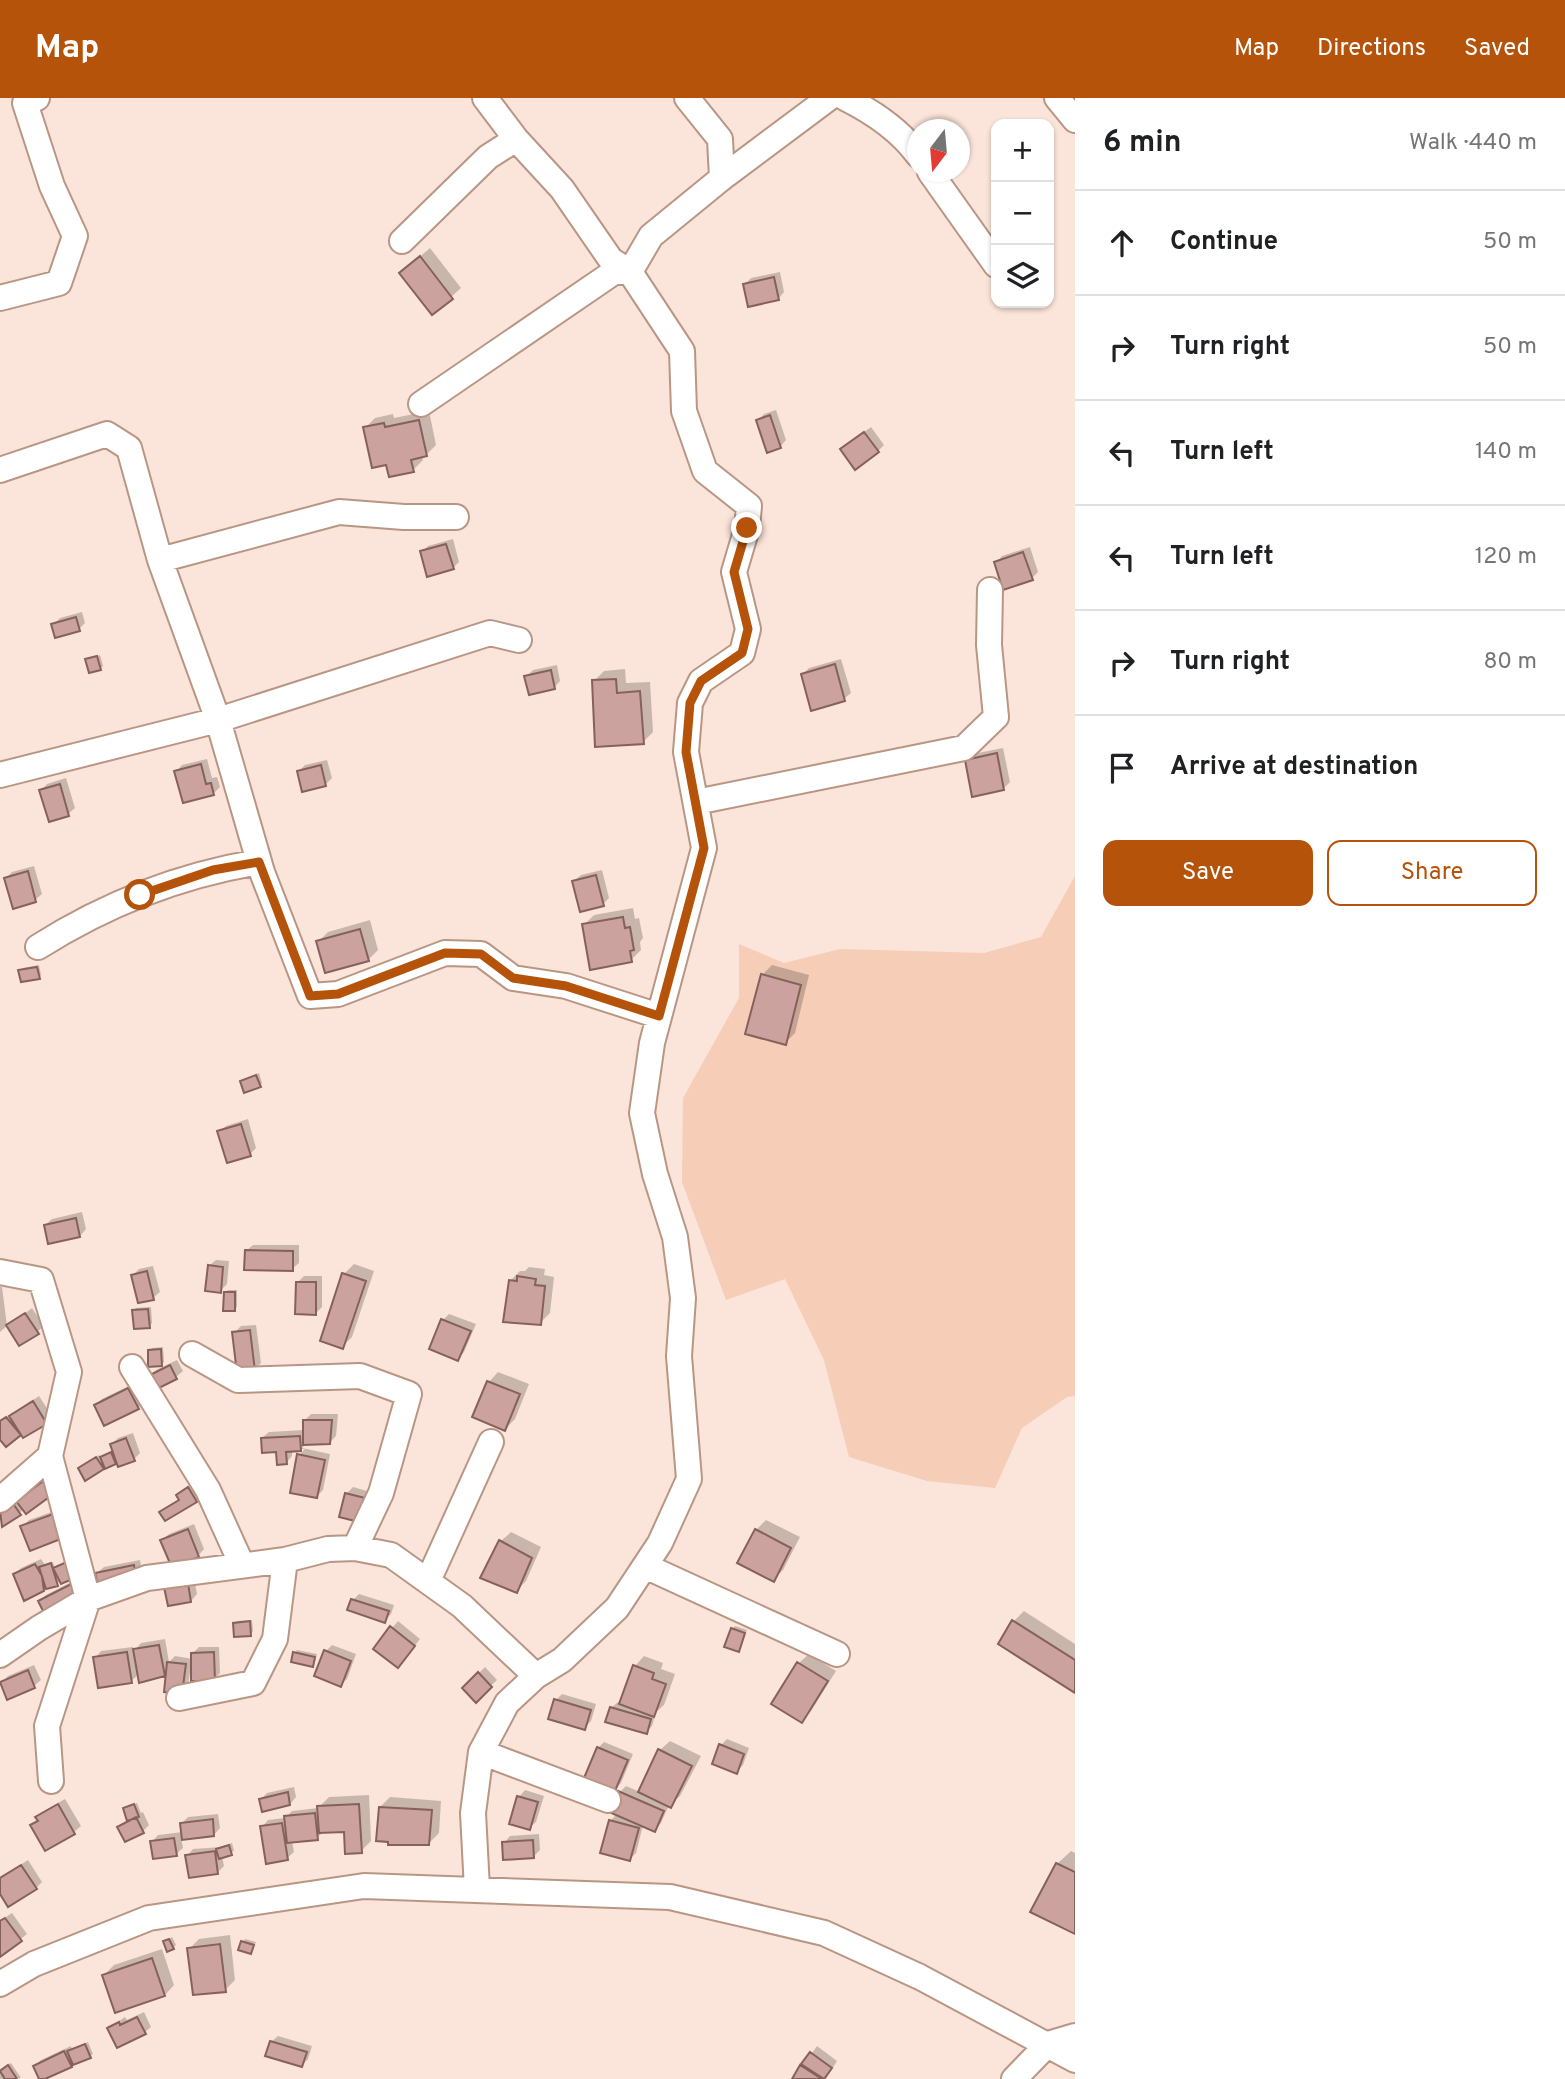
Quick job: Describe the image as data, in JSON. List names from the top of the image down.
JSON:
{
  "north": "bottom",
  "page": {
    "header": "Map",
    "nav": ["Map", "Directions", "Saved"],
    "heading": ["6 min", "Walk · 440 m"],
    "map_buttons": ["+", "−"],
    "list": [
      ["Continue", "50 m"],
      ["Turn right", "50 m"],
      ["Turn left", "140 m"],
      ["Turn left", "120 m"],
      ["Turn right", "80 m"],
      "Arrive at destination"
    ],
    "buttons": ["Save", "Share"]
  }
}
